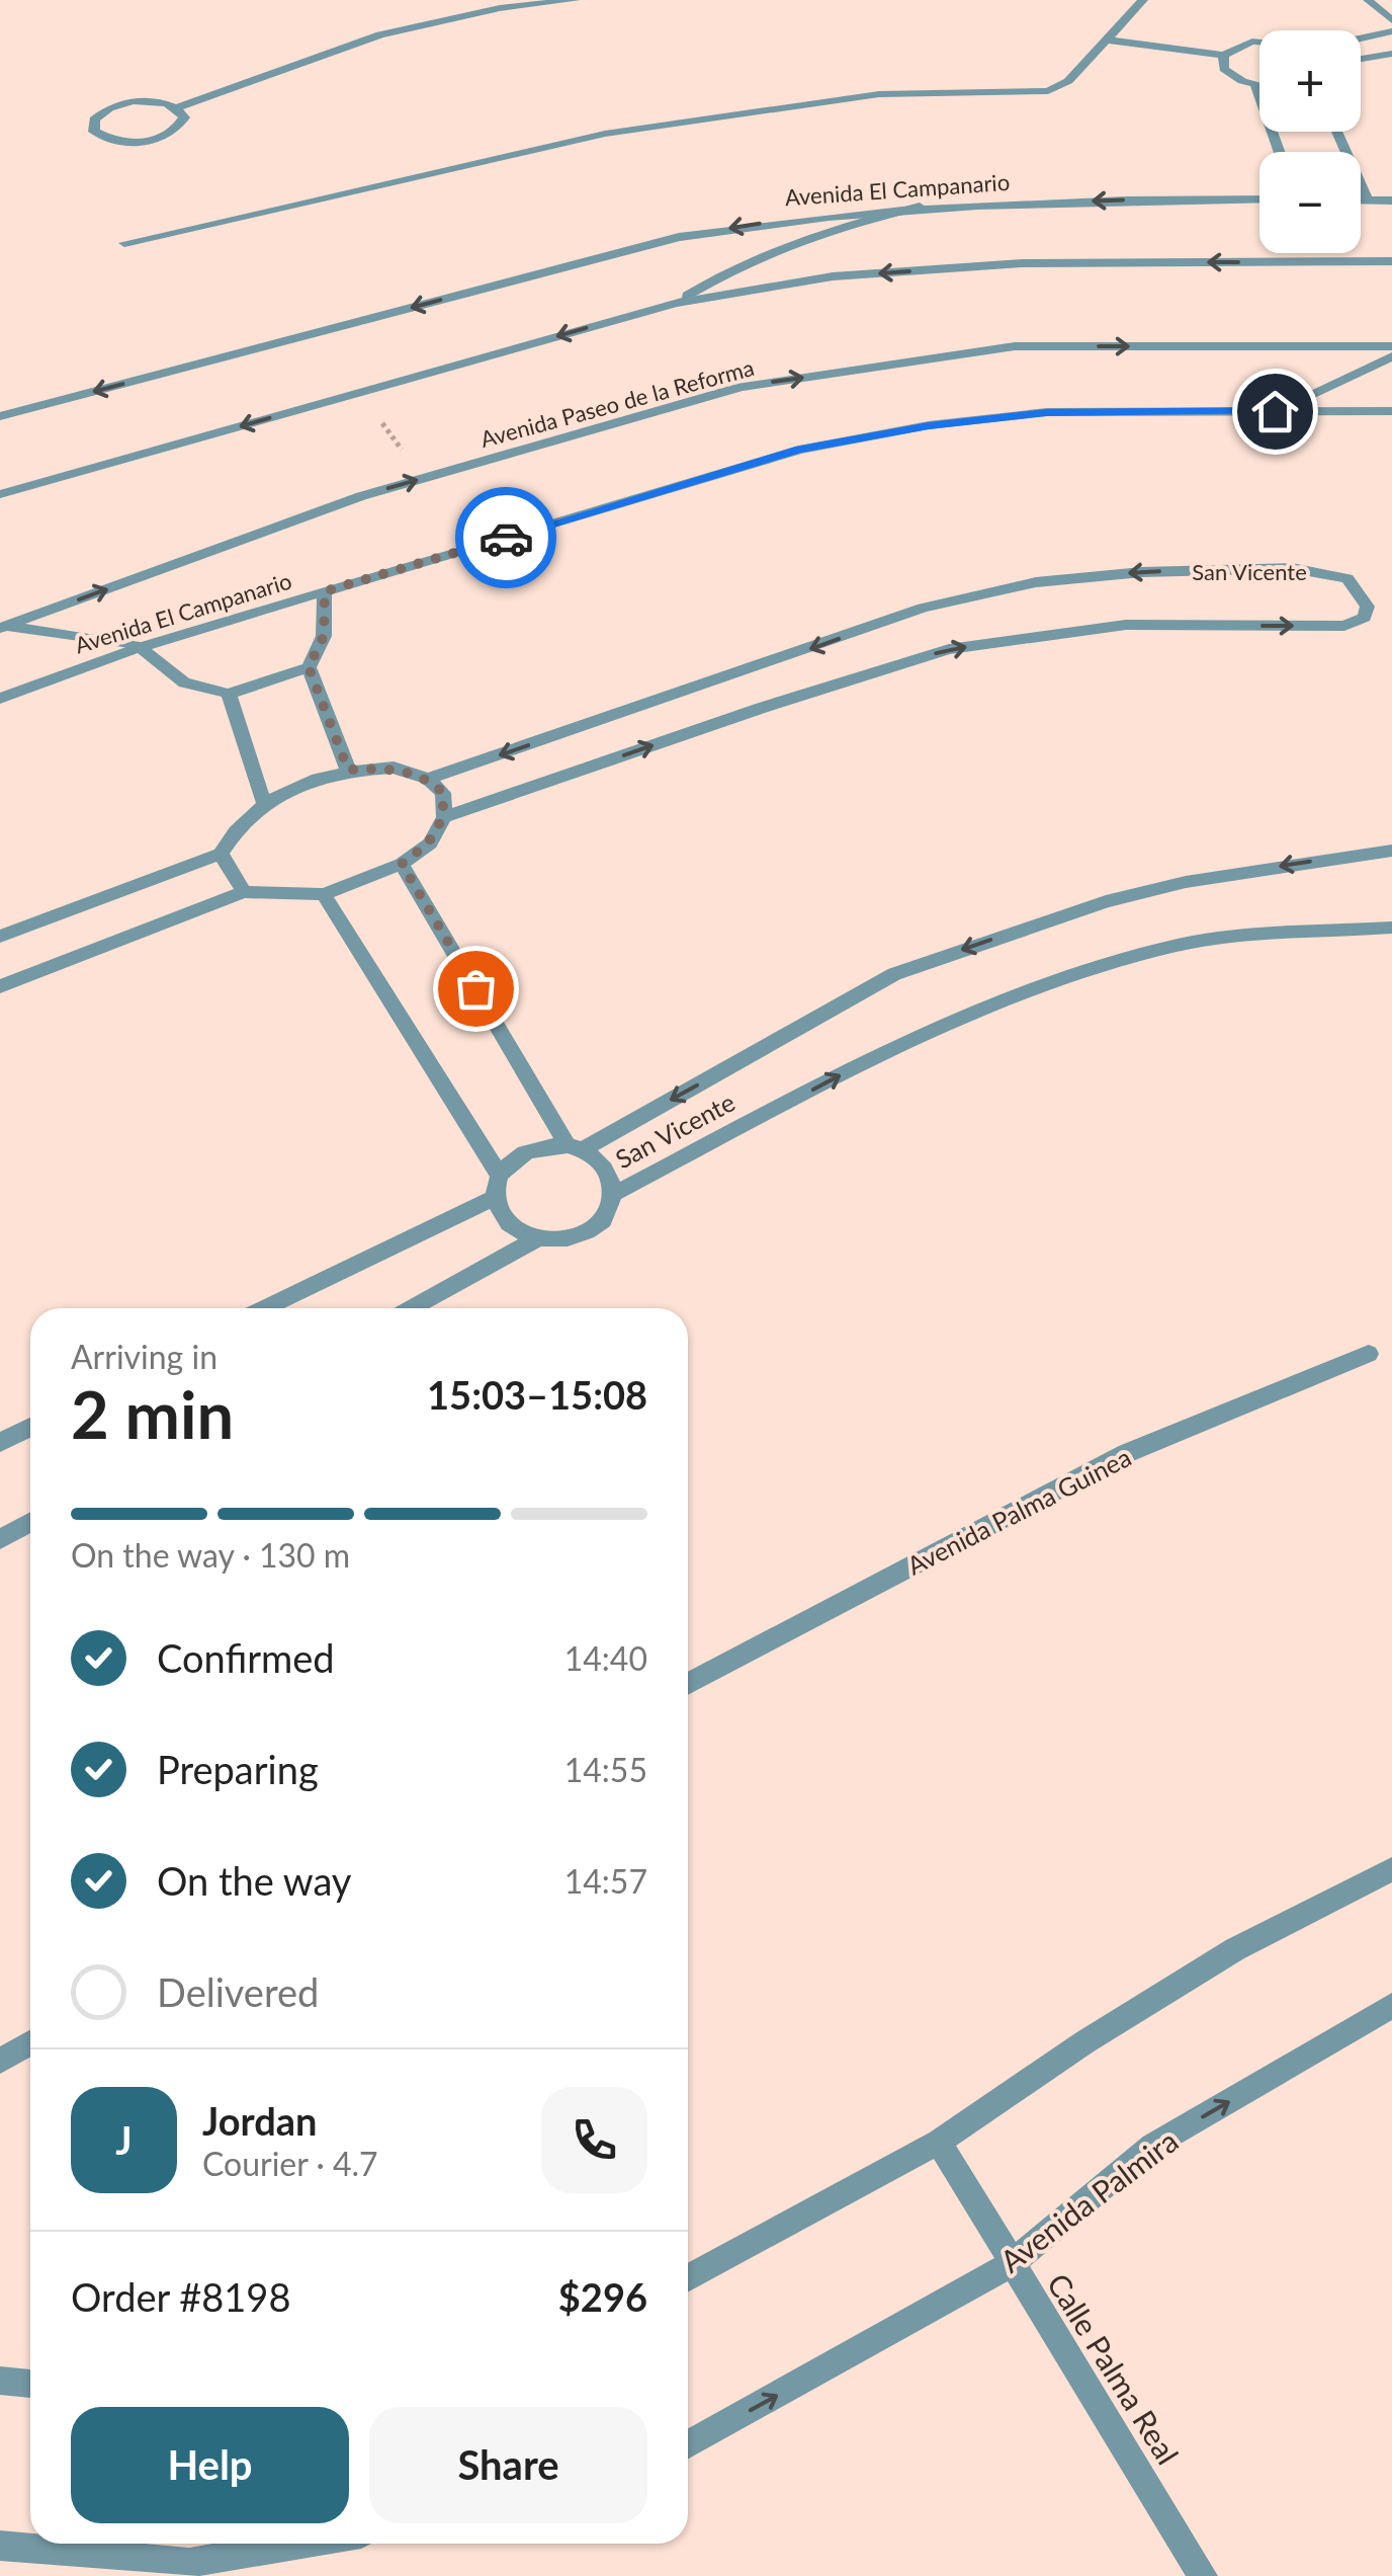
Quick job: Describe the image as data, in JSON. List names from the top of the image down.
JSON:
{
  "streets": {
    "street": [
      "Avenida El Campanario",
      "Avenida Paseo de la Reforma",
      "San Vicente",
      "Avenida Palma Guinea",
      "Avenida Palmira",
      "Calle Palma Real"
    ]
  },
  "crossings": [
    ["Avenida Palmira", "Calle Palma Real"]
  ],
  "page": {
    "map_buttons": ["+", "−"],
    "heading": ["2 min", "Arriving in", "15:03–15:08"],
    "panel": [
      "Jordan",
      "Courier · 4.7",
      "Order #8198",
      "$296"
    ],
    "bar": "On the way · 130 m",
    "list": [
      ["Confirmed", "14:40"],
      ["Preparing", "14:55"],
      ["On the way", "14:57"],
      "Delivered"
    ],
    "round": "J",
    "buttons": ["Help", "Share"]
  }
}
